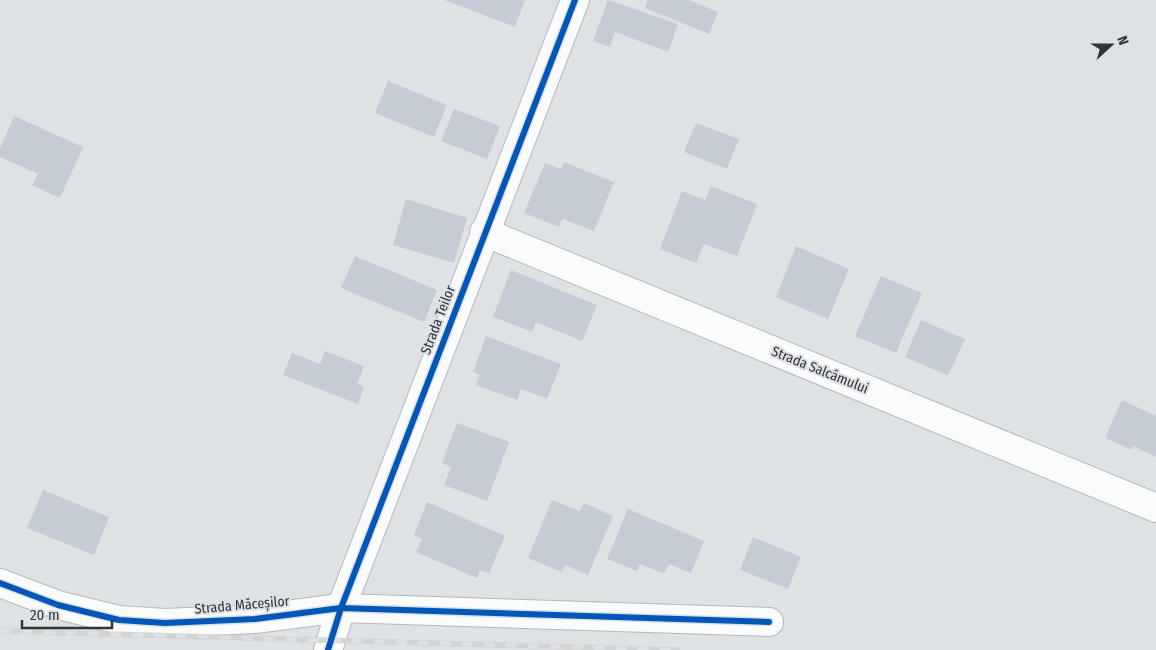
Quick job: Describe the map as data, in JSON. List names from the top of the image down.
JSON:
{
  "streets": {
    "street": ["Strada Teilor", "Strada Salcâmului", "Strada Măceșilor"]
  },
  "crossings": [
    ["Strada Teilor", "Strada Salcâmului"],
    ["Strada Teilor", "Strada Măceșilor"]
  ],
  "scale_bar": "20 m",
  "north": "right"
}
